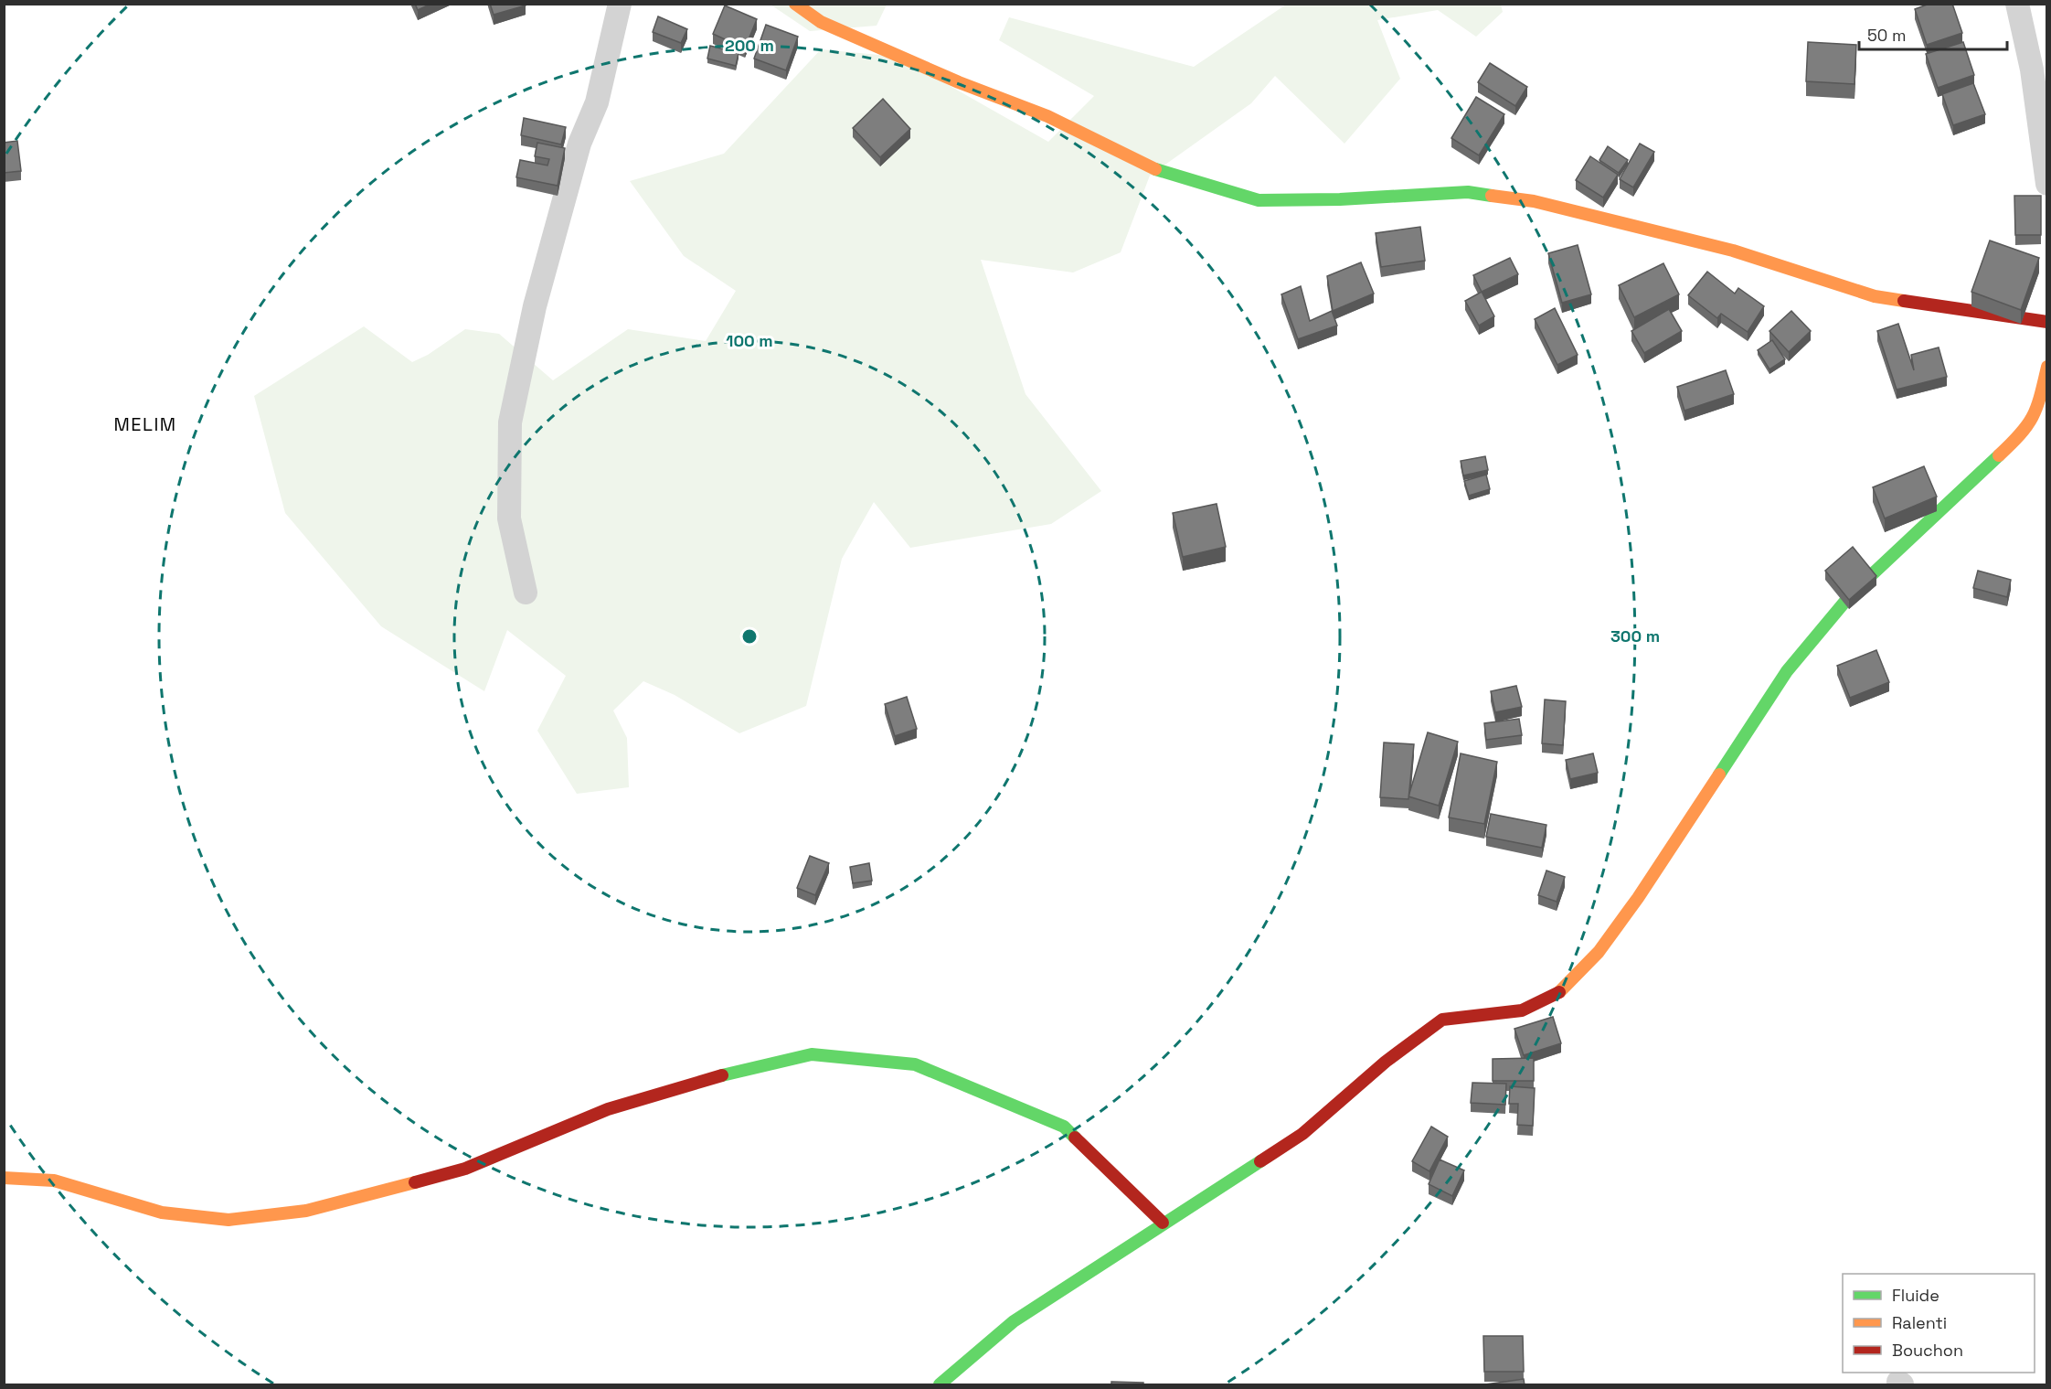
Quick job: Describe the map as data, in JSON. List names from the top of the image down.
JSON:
{
  "districts": ["MELIM"],
  "legend": ["Fluide", "Ralenti", "Bouchon"],
  "scale_bar": "50 m",
  "rings": ["200 m", "100 m", "300 m"]
}
